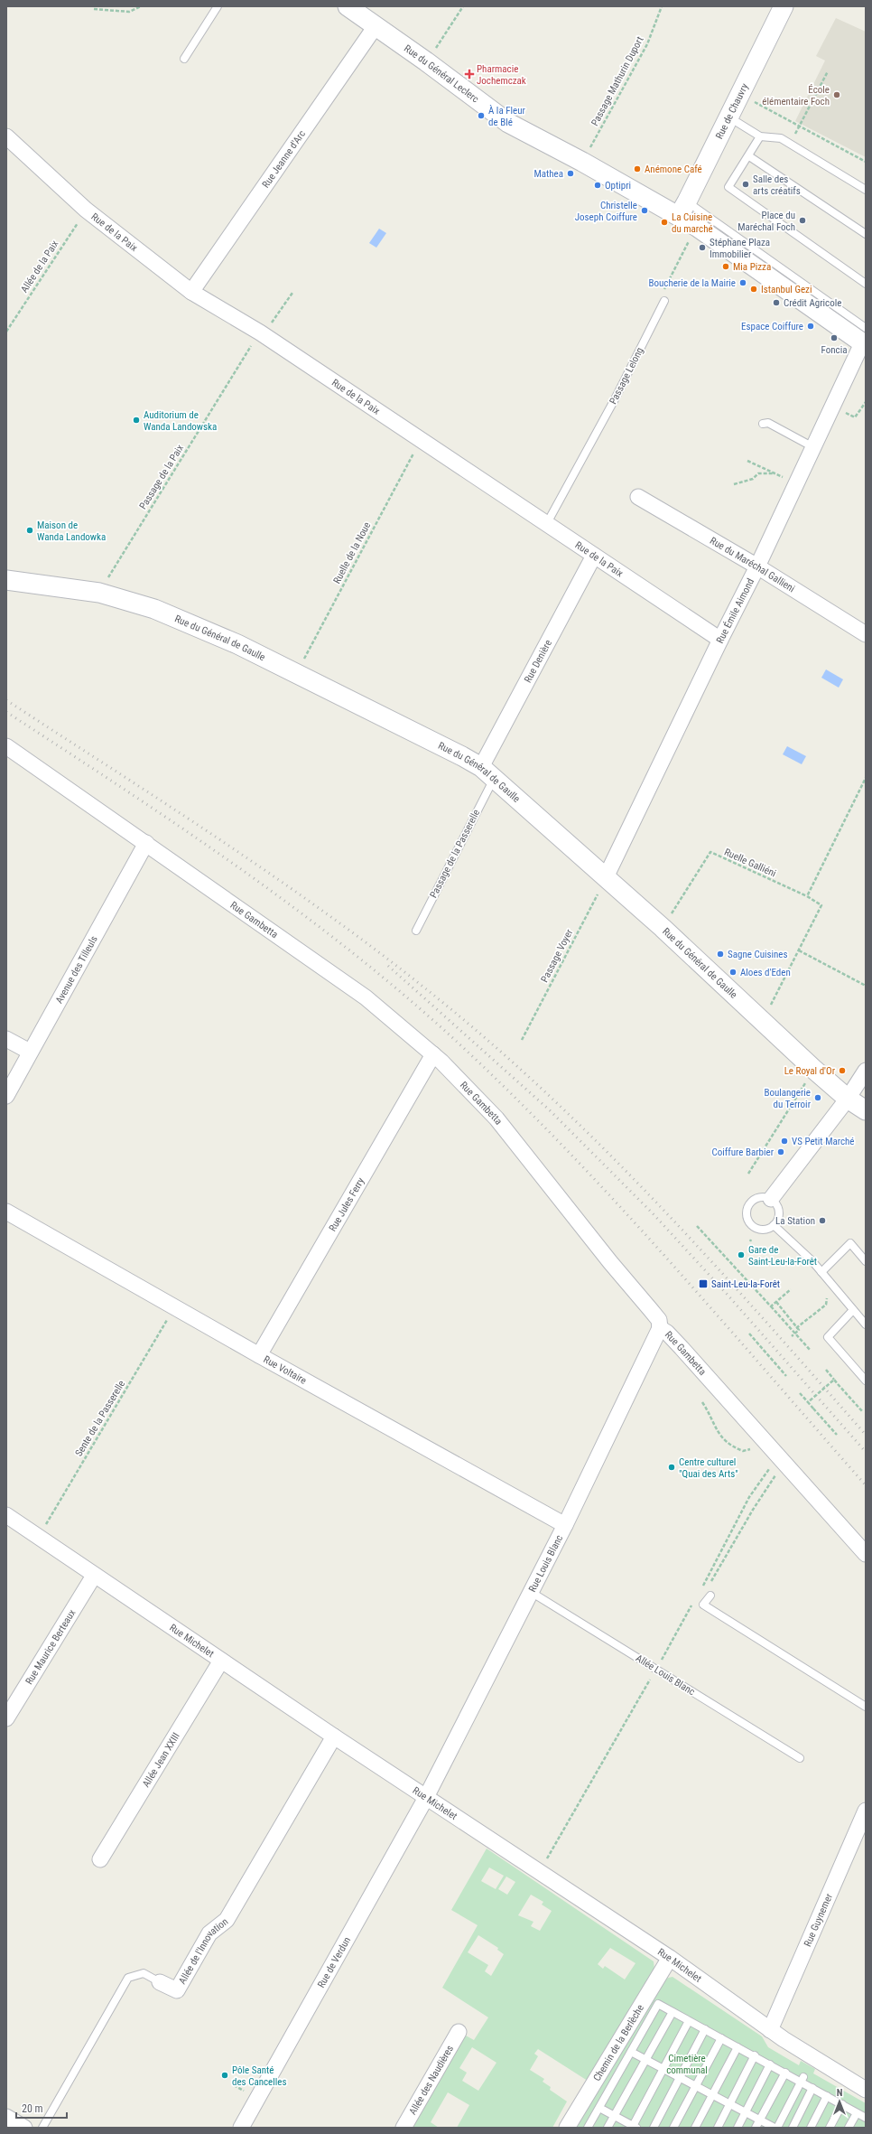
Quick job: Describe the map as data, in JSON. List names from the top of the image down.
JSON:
{
  "streets": {
    "street": [
      "Rue du Général Leclerc",
      "Rue de Chauvry",
      "Rue Jeanne d'Arc",
      "Rue de la Paix",
      "Rue du Maréchal Gallieni",
      "Rue Émile Aimond",
      "Rue du Général de Gaulle",
      "Rue Denière",
      "Rue Gambetta",
      "Avenue des Tilleuls",
      "Rue Jules Ferry",
      "Rue Voltaire",
      "Rue Louis Blanc",
      "Rue Michelet",
      "Rue Maurice Berteaux",
      "Allée Jean XXIII",
      "Rue Guynemer",
      "Allée de l'Innovation",
      "Rue de Verdun",
      "Chemin de la Berlèche",
      "Allée des Naudières"
    ],
    "lane": ["Passage Lelong", "Passage de la Passerelle", "Allée Louis Blanc"],
    "path": [
      "Passage Mathurin Duport",
      "Allée de la Paix",
      "Passage de la Paix",
      "Ruelle de la Noue",
      "Ruelle Galliéni",
      "Passage Voyer",
      "Sente de la Passerelle"
    ]
  },
  "crossings": [
    ["Rue du Général Leclerc", "Passage Mathurin Duport"],
    ["Rue du Général Leclerc", "Rue de Chauvry"],
    ["Rue du Général Leclerc", "Rue Jeanne d'Arc"],
    ["Rue du Général Leclerc", "Rue Émile Aimond"],
    ["Rue Jeanne d'Arc", "Rue de la Paix"],
    ["Rue de la Paix", "Allée de la Paix"],
    ["Rue de la Paix", "Passage Lelong"],
    ["Rue de la Paix", "Passage de la Paix"],
    ["Rue de la Paix", "Ruelle de la Noue"],
    ["Rue de la Paix", "Rue Émile Aimond"],
    ["Rue de la Paix", "Rue Denière"],
    ["Passage de la Paix", "Rue du Général de Gaulle"],
    ["Ruelle de la Noue", "Rue du Général de Gaulle"],
    ["Rue du Maréchal Gallieni", "Rue Émile Aimond"],
    ["Rue Émile Aimond", "Rue du Général de Gaulle"],
    ["Rue Émile Aimond", "Passage Voyer"],
    ["Rue du Général de Gaulle", "Rue Denière"],
    ["Rue du Général de Gaulle", "Passage de la Passerelle"],
    ["Rue du Général de Gaulle", "Ruelle Galliéni"],
    ["Rue du Général de Gaulle", "Passage Voyer"],
    ["Rue Denière", "Passage de la Passerelle"],
    ["Rue Gambetta", "Avenue des Tilleuls"],
    ["Rue Gambetta", "Rue Jules Ferry"],
    ["Rue Gambetta", "Rue Louis Blanc"],
    ["Rue Jules Ferry", "Rue Voltaire"],
    ["Rue Voltaire", "Sente de la Passerelle"],
    ["Rue Voltaire", "Rue Louis Blanc"],
    ["Sente de la Passerelle", "Rue Michelet"],
    ["Rue Louis Blanc", "Rue Michelet"],
    ["Rue Louis Blanc", "Allée Louis Blanc"],
    ["Rue Louis Blanc", "Rue de Verdun"],
    ["Rue Michelet", "Rue Maurice Berteaux"],
    ["Rue Michelet", "Allée Jean XXIII"],
    ["Rue Michelet", "Rue Guynemer"],
    ["Rue Michelet", "Allée de l'Innovation"],
    ["Rue Michelet", "Rue de Verdun"],
    ["Rue Michelet", "Chemin de la Berlèche"]
  ],
  "parks": ["Cimetière communal"],
  "places": {
    "health": ["Pharmacie Jochemczak"],
    "other": [
      "École élémentaire Foch",
      "À la Fleur de Blé",
      "Anémone Café",
      "Mathea",
      "Salle des arts créatifs",
      "Optipri",
      "Christelle Joseph Coiffure",
      "Place du Maréchal Foch",
      "La Cuisine du marché",
      "Stéphane Plaza Immobilier",
      "Mia Pizza",
      "Boucherie de la Mairie",
      "Istanbul Gezi",
      "Crédit Agricole",
      "Espace Coiffure",
      "Foncia",
      "Auditorium de Wanda Landowska",
      "Maison de Wanda Landowka",
      "Sagne Cuisines",
      "Aloes d'Eden",
      "Le Royal d'Or",
      "Boulangerie du Terroir",
      "VS Petit Marché",
      "Coiffure Barbier",
      "La Station",
      "Gare de Saint-Leu-la-Forêt",
      "Centre culturel \"Quai des Arts\"",
      "Pôle Santé des Cancelles"
    ],
    "transit": ["Saint-Leu-la-Forêt"]
  },
  "scale_bar": "20 m",
  "north": "top"
}
